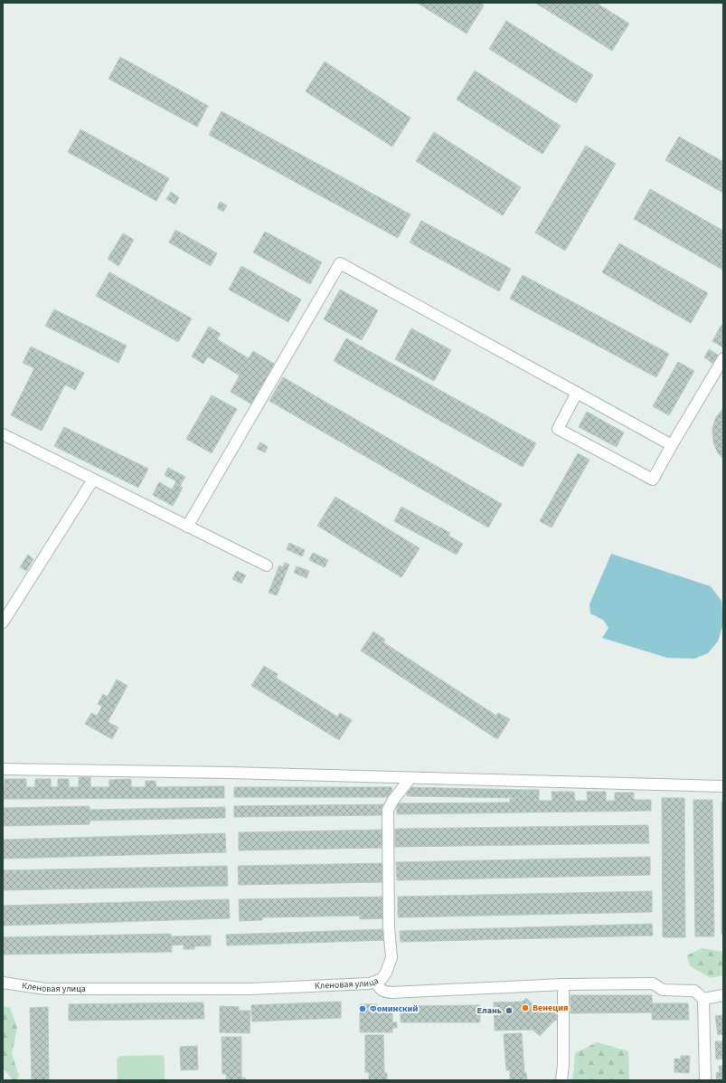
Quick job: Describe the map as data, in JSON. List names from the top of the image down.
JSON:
{
  "streets": {
    "street": ["Кленовая улица"]
  },
  "places": ["Венеция", "Фоминский", "Елань"]
}
